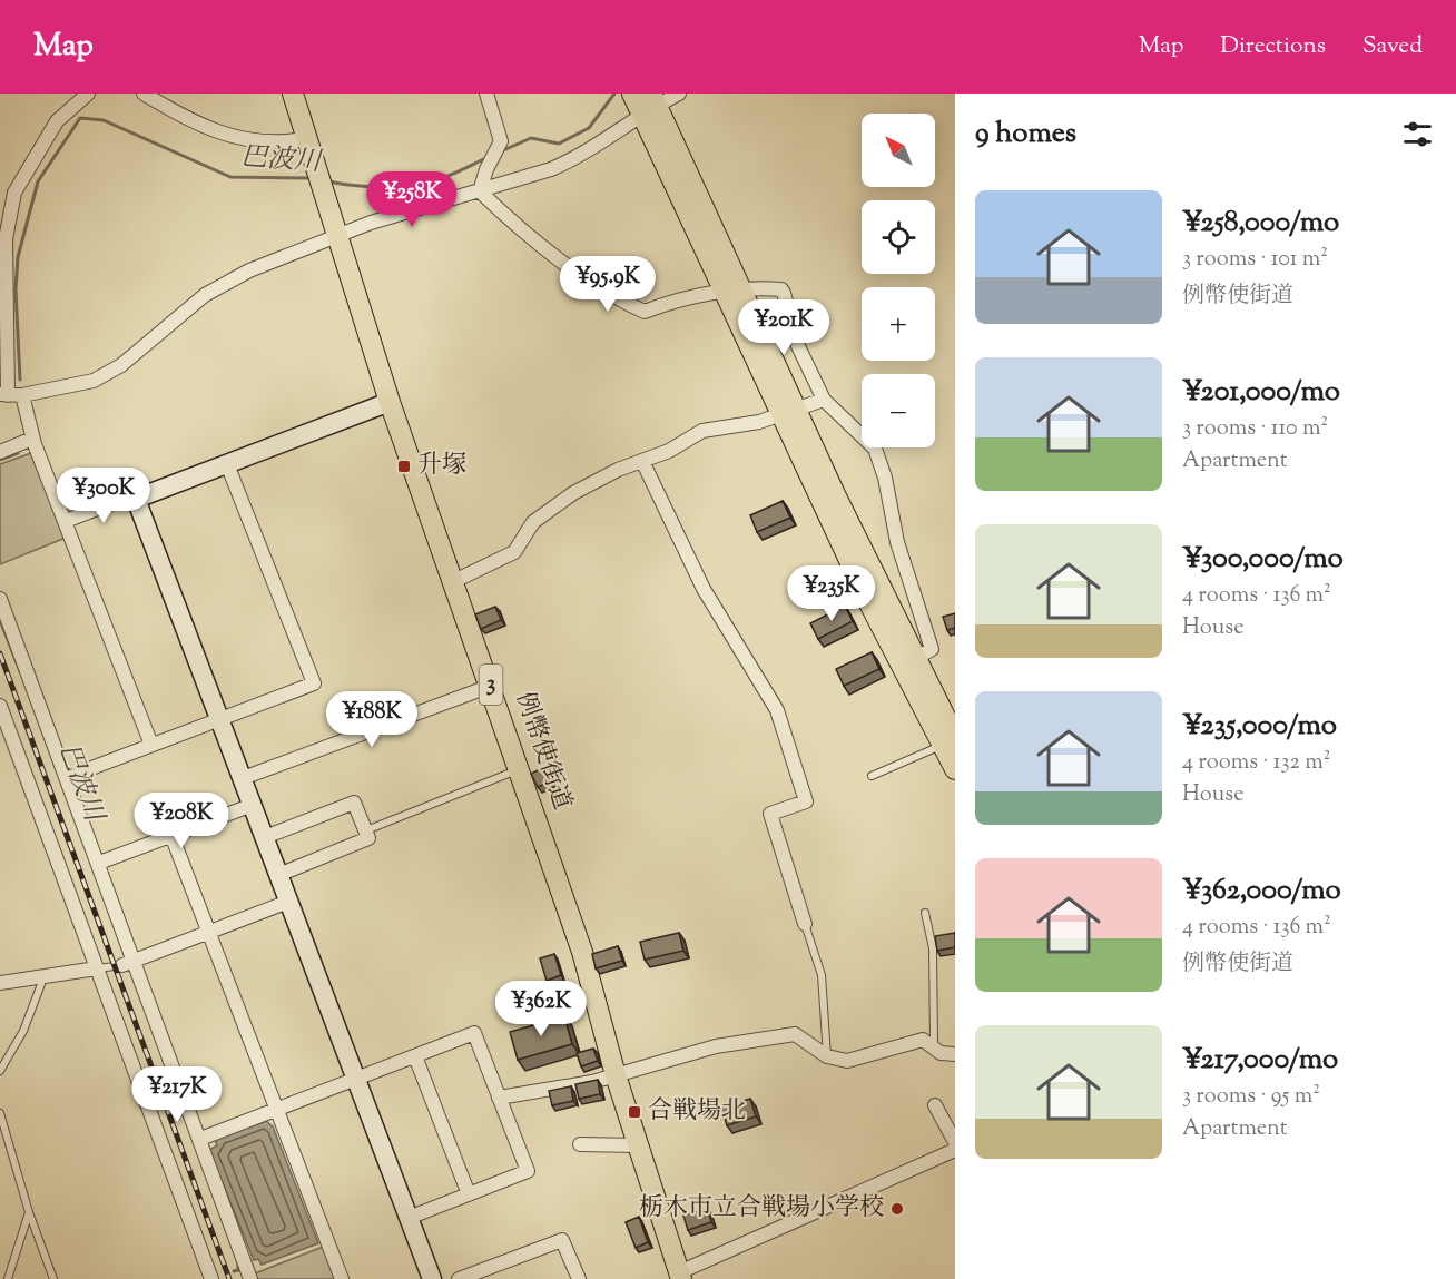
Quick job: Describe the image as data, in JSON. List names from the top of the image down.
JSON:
{
  "streets": {
    "main road": ["3", "例幣使街道"]
  },
  "water": ["巴波川"],
  "places": {
    "transit": ["升塚", "合戦場北"],
    "other": ["栃木市立合戦場小学校"]
  },
  "north": "top left",
  "page": {
    "header": "Map",
    "nav": ["Map", "Directions", "Saved"],
    "heading": "9 homes",
    "map_buttons": ["+", "−"],
    "price": [
      "¥258K",
      "¥95.9K",
      "¥201K",
      "¥300K",
      "¥235K",
      "¥188K",
      "¥208K",
      "¥362K",
      "¥217K"
    ],
    "list": [
      {
        "name": "¥258,000/mo",
        "note": "3 rooms · 101 m² · 例幣使街道"
      },
      {
        "name": "¥201,000/mo",
        "note": "3 rooms · 110 m² · Apartment"
      },
      {
        "name": "¥300,000/mo",
        "note": "4 rooms · 136 m² · House"
      },
      {
        "name": "¥235,000/mo",
        "note": "4 rooms · 132 m² · House"
      },
      {
        "name": "¥362,000/mo",
        "note": "4 rooms · 136 m² · 例幣使街道"
      },
      {
        "name": "¥217,000/mo",
        "note": "3 rooms · 95 m² · Apartment"
      }
    ]
  }
}
